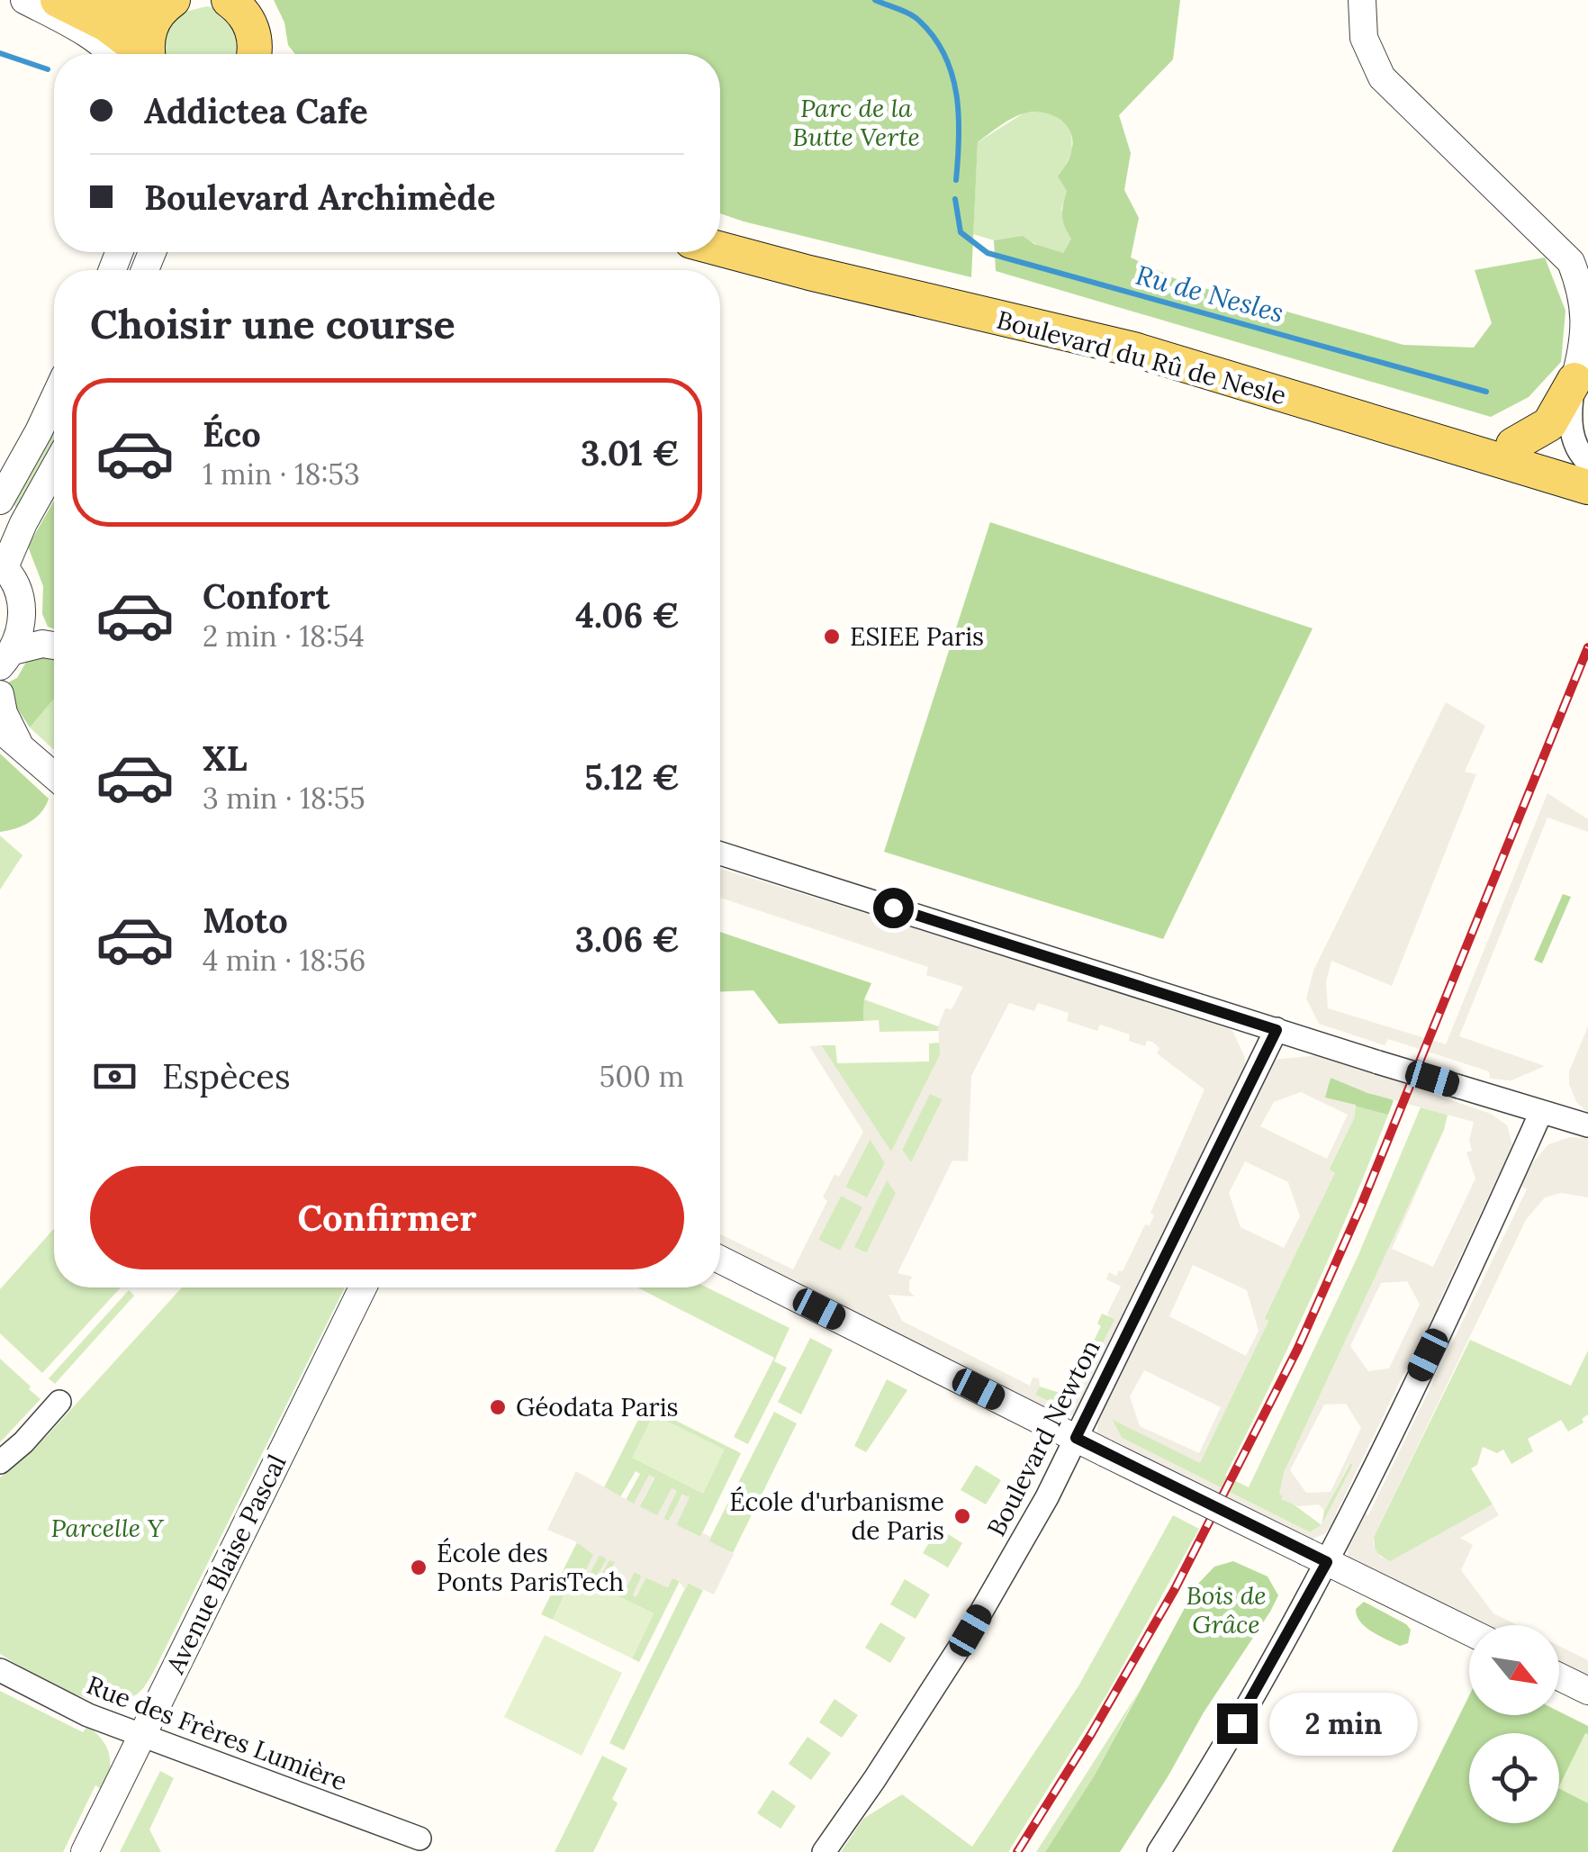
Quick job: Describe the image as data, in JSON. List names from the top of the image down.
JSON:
{
  "streets": {
    "main road": ["Boulevard du Rû de Nesle"],
    "street": ["Boulevard Newton", "Avenue Blaise Pascal", "Rue des Frères Lumière"]
  },
  "crossings": [
    ["Avenue Blaise Pascal", "Rue des Frères Lumière"]
  ],
  "water": ["Ru de Nesles"],
  "parks": ["Parc de la Butte Verte", "Parcelle Y", "Bois de Grâce"],
  "places": [
    "ESIEE Paris",
    "Géodata Paris",
    "École d'urbanisme de Paris",
    "École des Ponts ParisTech"
  ],
  "north": "bottom right",
  "page": {
    "banner": ["Addictea Cafe", "Boulevard Archimède"],
    "heading": "Choisir une course",
    "list": [
      {
        "name": "Éco",
        "note": "1 min · 18:53",
        "value": "3.01 €"
      },
      {
        "name": "Confort",
        "note": "2 min · 18:54",
        "value": "4.06 €"
      },
      {
        "name": "XL",
        "note": "3 min · 18:55",
        "value": "5.12 €"
      },
      {
        "name": "Moto",
        "note": "4 min · 18:56",
        "value": "3.06 €"
      }
    ],
    "pay": ["Espèces", "500 m"],
    "buttons": "Confirmer",
    "bubble": "2 min"
  }
}
